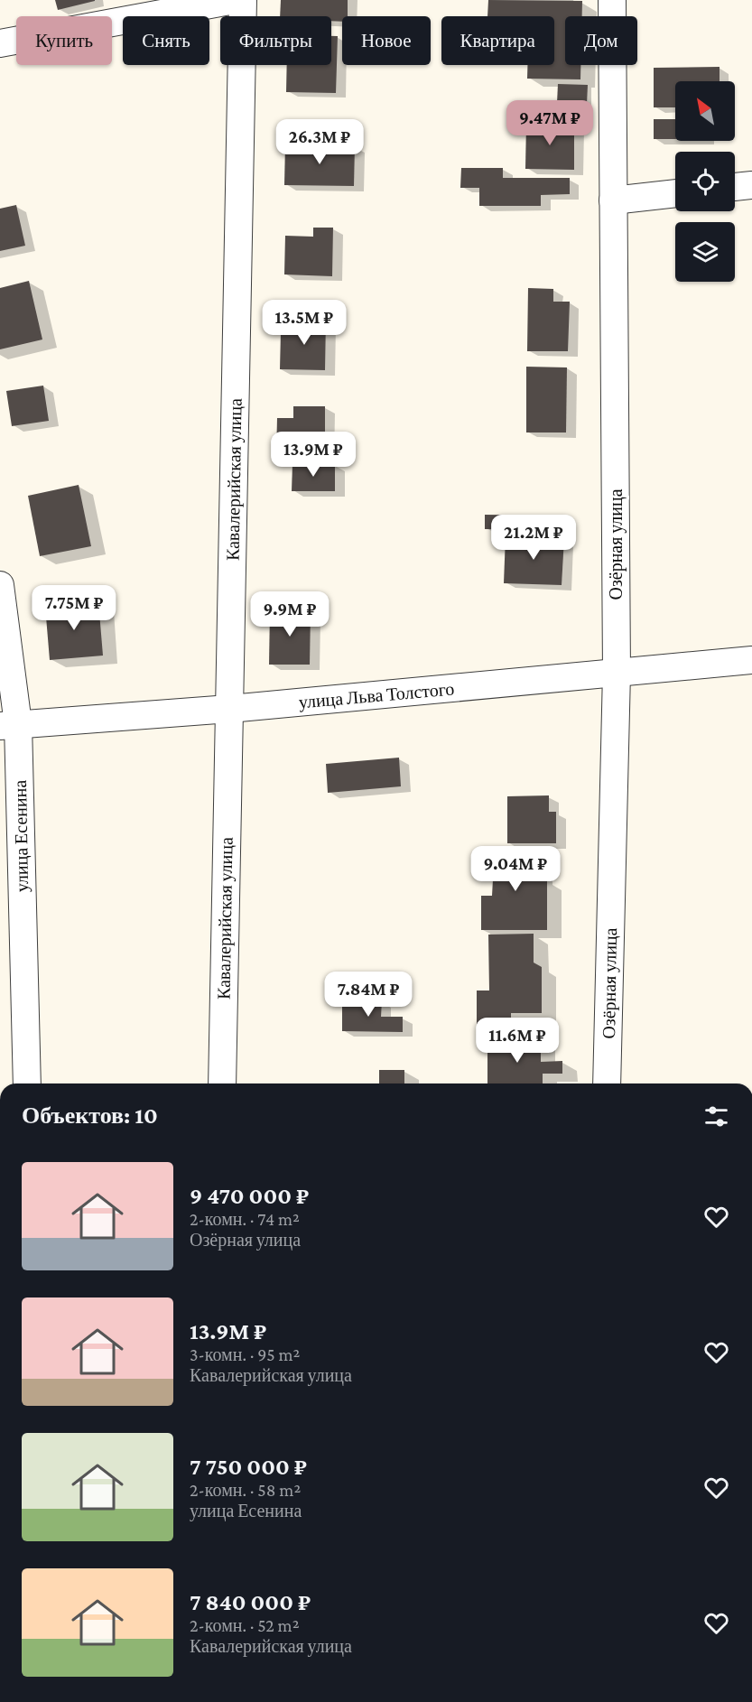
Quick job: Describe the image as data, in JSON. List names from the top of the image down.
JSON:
{
  "streets": {
    "street": [
      "Кавалерийская улица",
      "Озёрная улица",
      "улица Льва Толстого",
      "улица Есенина"
    ]
  },
  "crossings": [
    ["Кавалерийская улица", "улица Льва Толстого"],
    ["Озёрная улица", "улица Льва Толстого"],
    ["улица Льва Толстого", "улица Есенина"]
  ],
  "north": "top left",
  "page": {
    "chip": [
      "Купить",
      "Снять",
      "Фильтры",
      "Новое",
      "Квартира",
      "Дом"
    ],
    "price": [
      "9.47M ₽",
      "26.3M ₽",
      "13.5M ₽",
      "13.9M ₽",
      "21.2M ₽",
      "7.75M ₽",
      "9.9M ₽",
      "9.04M ₽",
      "7.84M ₽",
      "11.6M ₽"
    ],
    "heading": "Объектов: 10",
    "list": [
      {
        "name": "9 470 000 ₽",
        "note": "2-комн. · 74 m² · Озёрная улица"
      },
      {
        "name": "13.9M ₽",
        "note": "3-комн. · 95 m² · Кавалерийская улица"
      },
      {
        "name": "7 750 000 ₽",
        "note": "2-комн. · 58 m² · улица Есенина"
      },
      {
        "name": "7 840 000 ₽",
        "note": "2-комн. · 52 m² · Кавалерийская улица"
      }
    ]
  }
}
